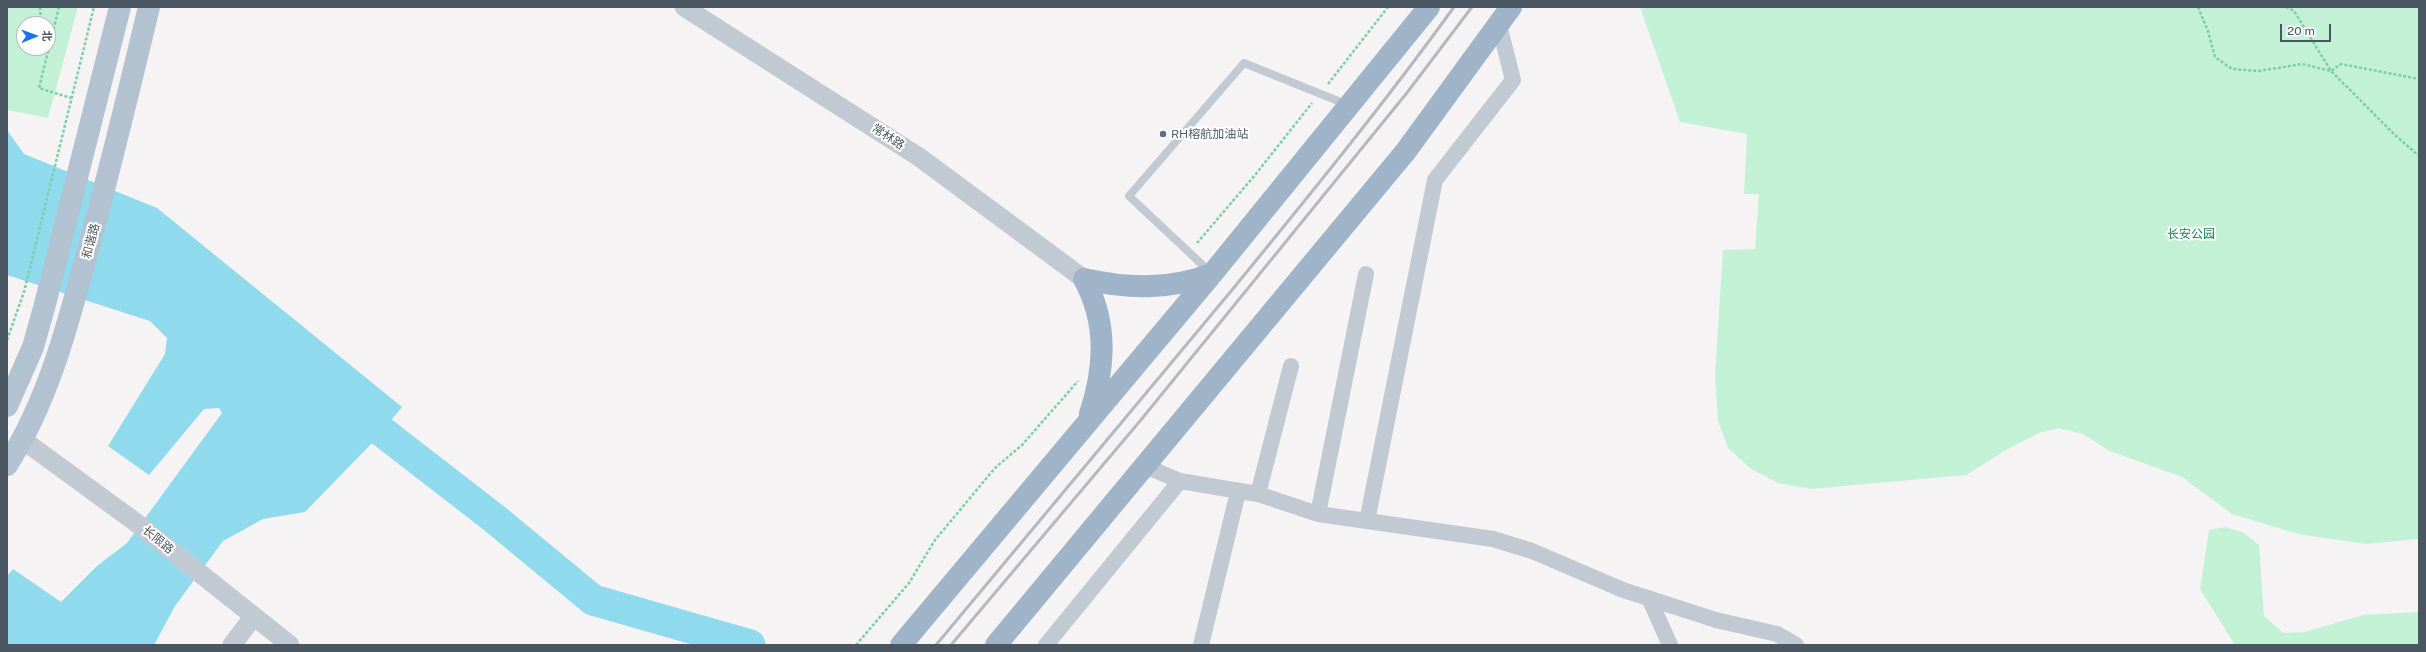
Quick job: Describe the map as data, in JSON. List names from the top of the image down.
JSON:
{
  "streets": {
    "main road": ["和谐路"],
    "street": ["常林路", "长限路"]
  },
  "crossings": [
    ["和谐路", "长限路"]
  ],
  "parks": ["长安公园"],
  "places": ["RH榕航加油站"],
  "scale_bar": "20 m",
  "north": "right"
}
